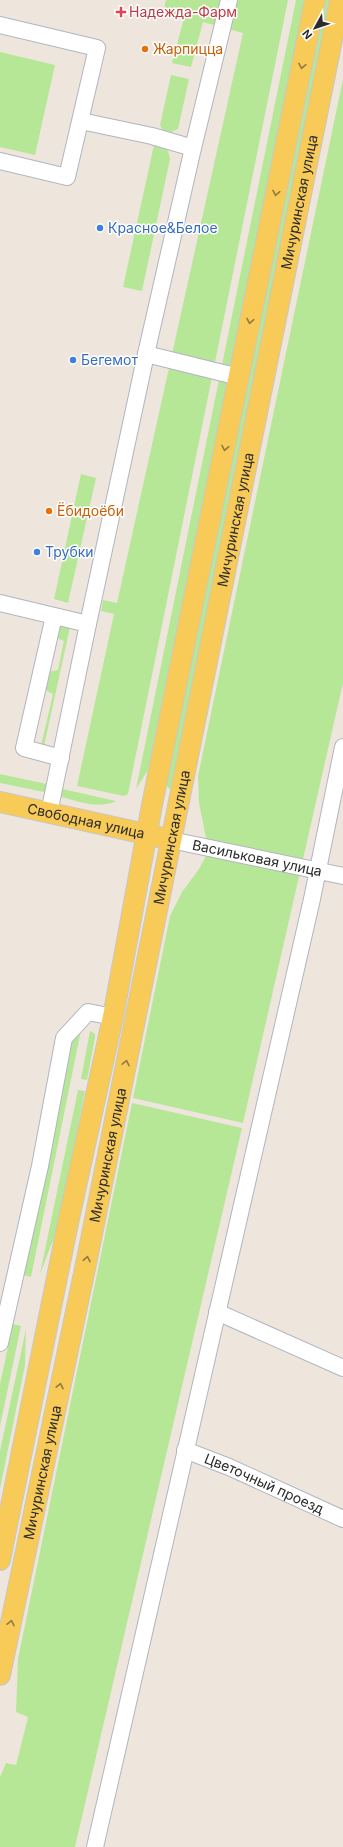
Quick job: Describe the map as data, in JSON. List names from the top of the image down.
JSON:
{
  "streets": {
    "main road": ["Мичуринская улица", "Свободная улица"],
    "street": ["Васильковая улица", "Цветочный проезд"]
  },
  "crossings": [
    ["Мичуринская улица", "Свободная улица"],
    ["Мичуринская улица", "Васильковая улица"],
    ["Свободная улица", "Васильковая улица"]
  ],
  "places": {
    "health": ["Надежда-Фарм"],
    "other": [
      "Жарпицца",
      "Красное&Белое",
      "Бегемот",
      "Ёбидоёби",
      "Трубки"
    ]
  },
  "north": "bottom left"
}
